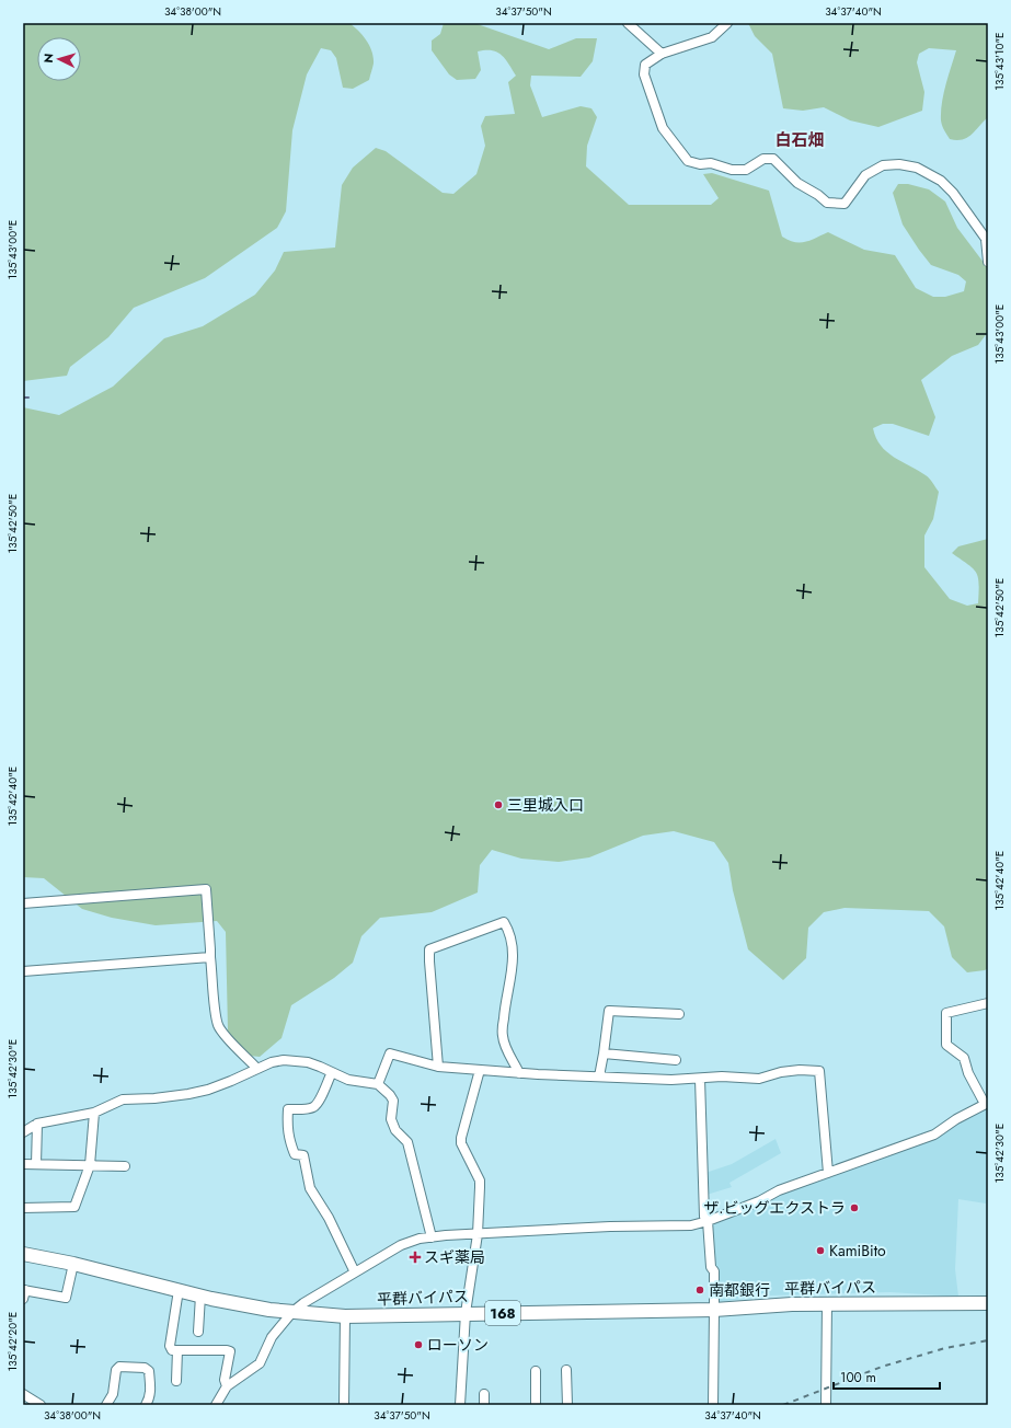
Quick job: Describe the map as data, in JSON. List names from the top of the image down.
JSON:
{
  "streets": {
    "highway": ["平群バイパス", "168"]
  },
  "districts": ["白石畑"],
  "places": {
    "other": [
      "三里城入口",
      "ザ.ビッグエクストラ",
      "KamiBito",
      "南都銀行",
      "ローソン"
    ],
    "health": ["スギ薬局"]
  },
  "scale_bar": "100 m",
  "north": "left",
  "coordinates": [
    "34°38'00\"N",
    "34°37'50\"N",
    "34°37'40\"N",
    "135°43'10\"E",
    "135°43'00\"E",
    "135°42'50\"E",
    "135°42'40\"E",
    "135°42'30\"E",
    "135°42'20\"E"
  ]
}
